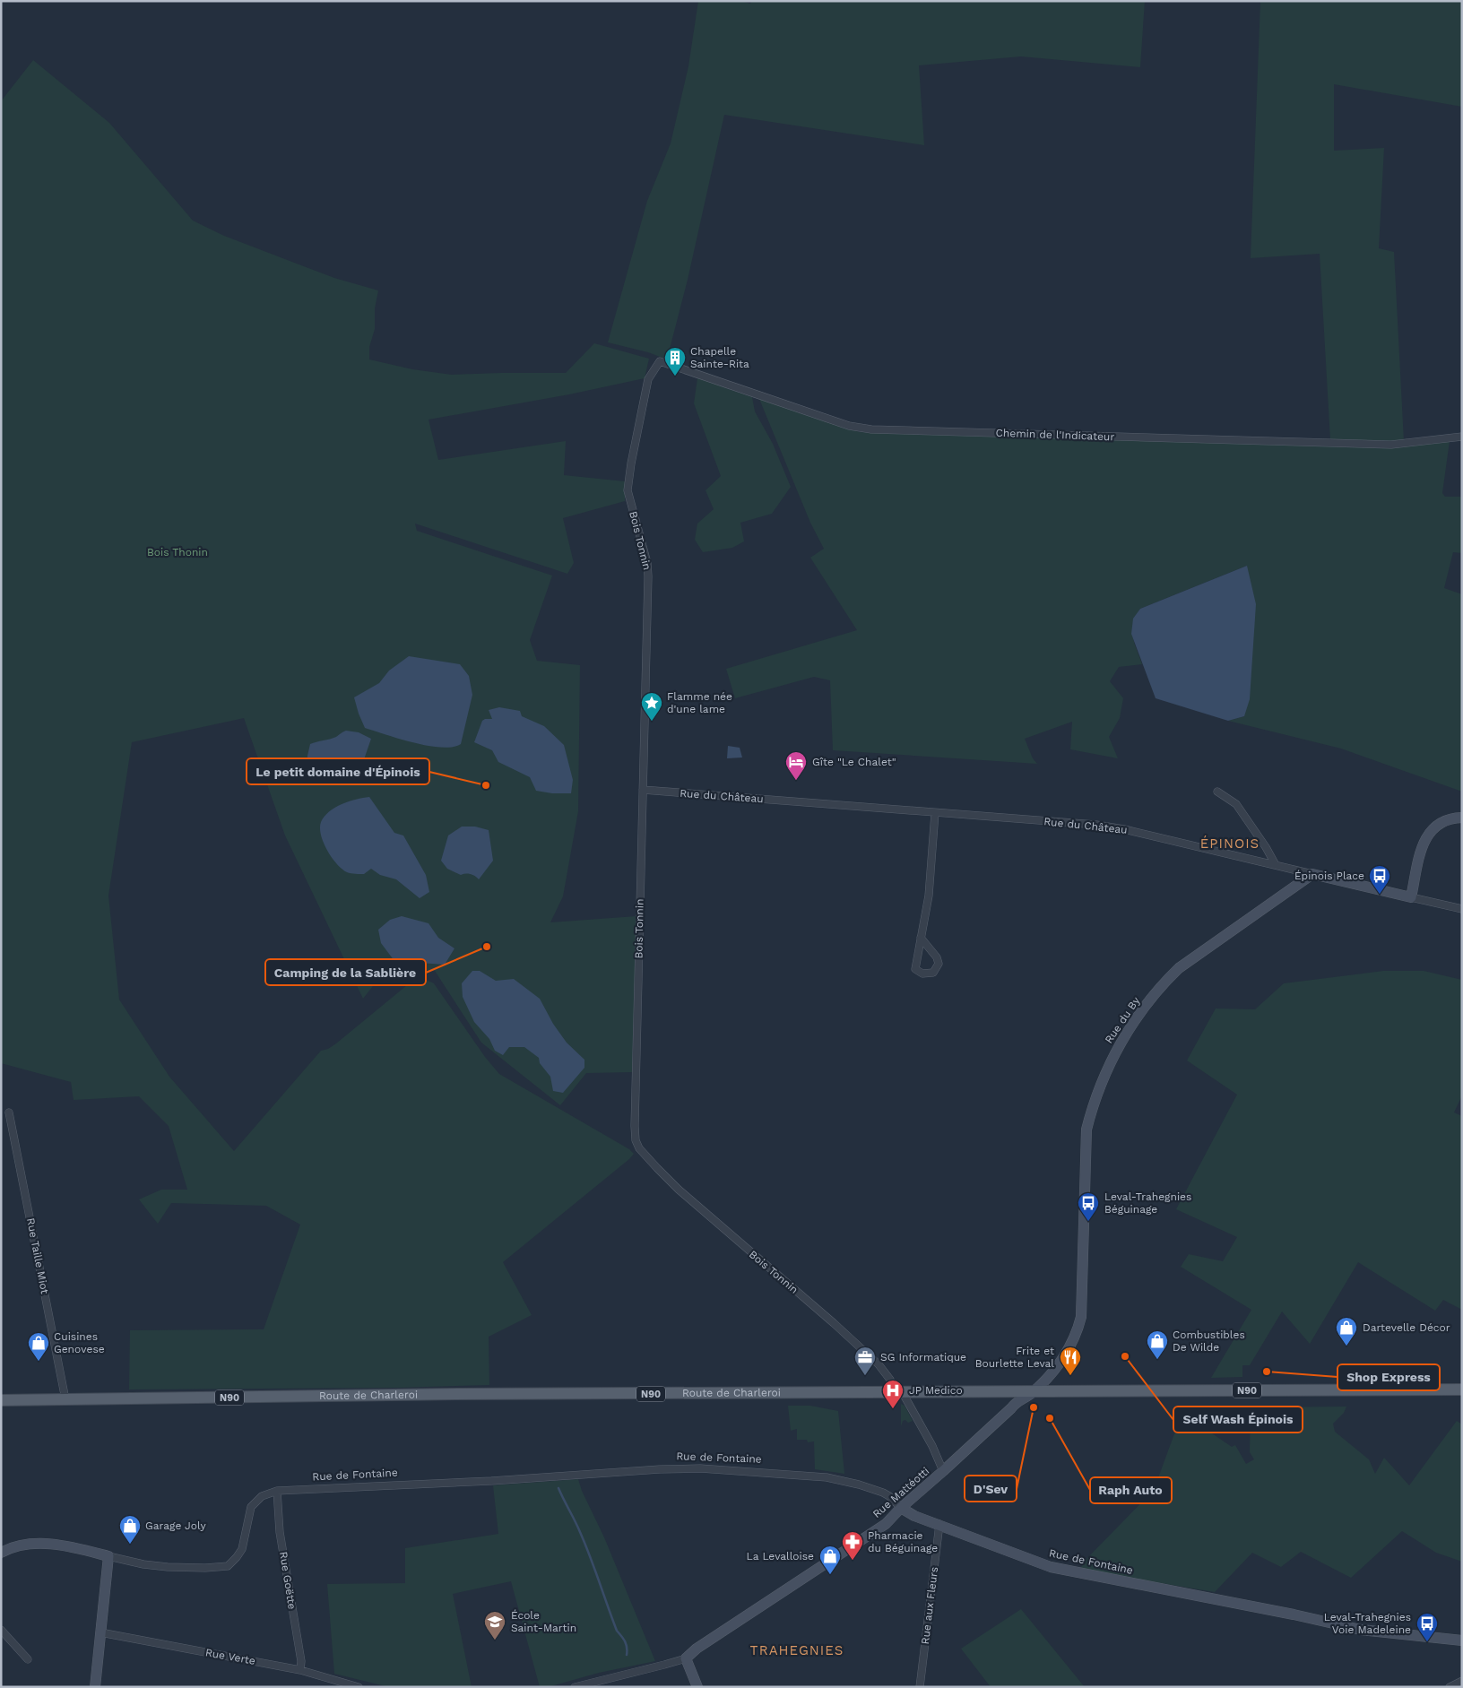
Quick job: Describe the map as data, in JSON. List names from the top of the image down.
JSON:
{
  "streets": {
    "main road": ["N90", "Route de Charleroi"],
    "street": [
      "Chemin de l'Indicateur",
      "Bois Tonnin",
      "Rue du Château",
      "Rue du By",
      "Rue Taille Miot",
      "Rue de Fontaine",
      "Rue Mattéotti",
      "Rue Goëtte",
      "Rue aux Fleurs",
      "Rue Verte"
    ]
  },
  "crossings": [
    ["Chemin de l'Indicateur", "Bois Tonnin"],
    ["Bois Tonnin", "Rue du Château"],
    ["Bois Tonnin", "Route de Charleroi"],
    ["Bois Tonnin", "Rue Mattéotti"],
    ["Rue du Château", "Rue du By"],
    ["Rue du By", "Route de Charleroi"],
    ["Rue du By", "Rue Mattéotti"],
    ["Rue Taille Miot", "Route de Charleroi"],
    ["Route de Charleroi", "Rue Mattéotti"],
    ["Rue de Fontaine", "Rue Mattéotti"],
    ["Rue de Fontaine", "Rue Goëtte"],
    ["Rue de Fontaine", "Rue aux Fleurs"],
    ["Rue Goëtte", "Rue Verte"]
  ],
  "districts": ["ÉPINOIS", "TRAHEGNIES"],
  "parks": ["Bois Thonin"],
  "places": {
    "building": ["Chapelle Sainte-Rita"],
    "place": ["Flamme née d'une lame"],
    "hotel": ["Gîte \"Le Chalet\""],
    "other": [
      "Le petit domaine d'Épinois",
      "Camping de la Sablière",
      "Self Wash Épinois",
      "Shop Express",
      "D'Sev",
      "Raph Auto"
    ],
    "bus stop": ["Épinois Place", "Leval-Trahegnies Béguinage", "Leval-Trahegnies Voie Madeleine"],
    "shop": [
      "Dartevelle Décor",
      "Combustibles De Wilde",
      "Cuisines Genovese",
      "Garage Joly",
      "La Levalloise"
    ],
    "office": ["SG Informatique"],
    "restaurant": ["Frite et Bourlette Leval"],
    "hospital": ["JP Medico"],
    "pharmacy": ["Pharmacie du Béguinage"],
    "school or university": ["École Saint-Martin"]
  }
}
